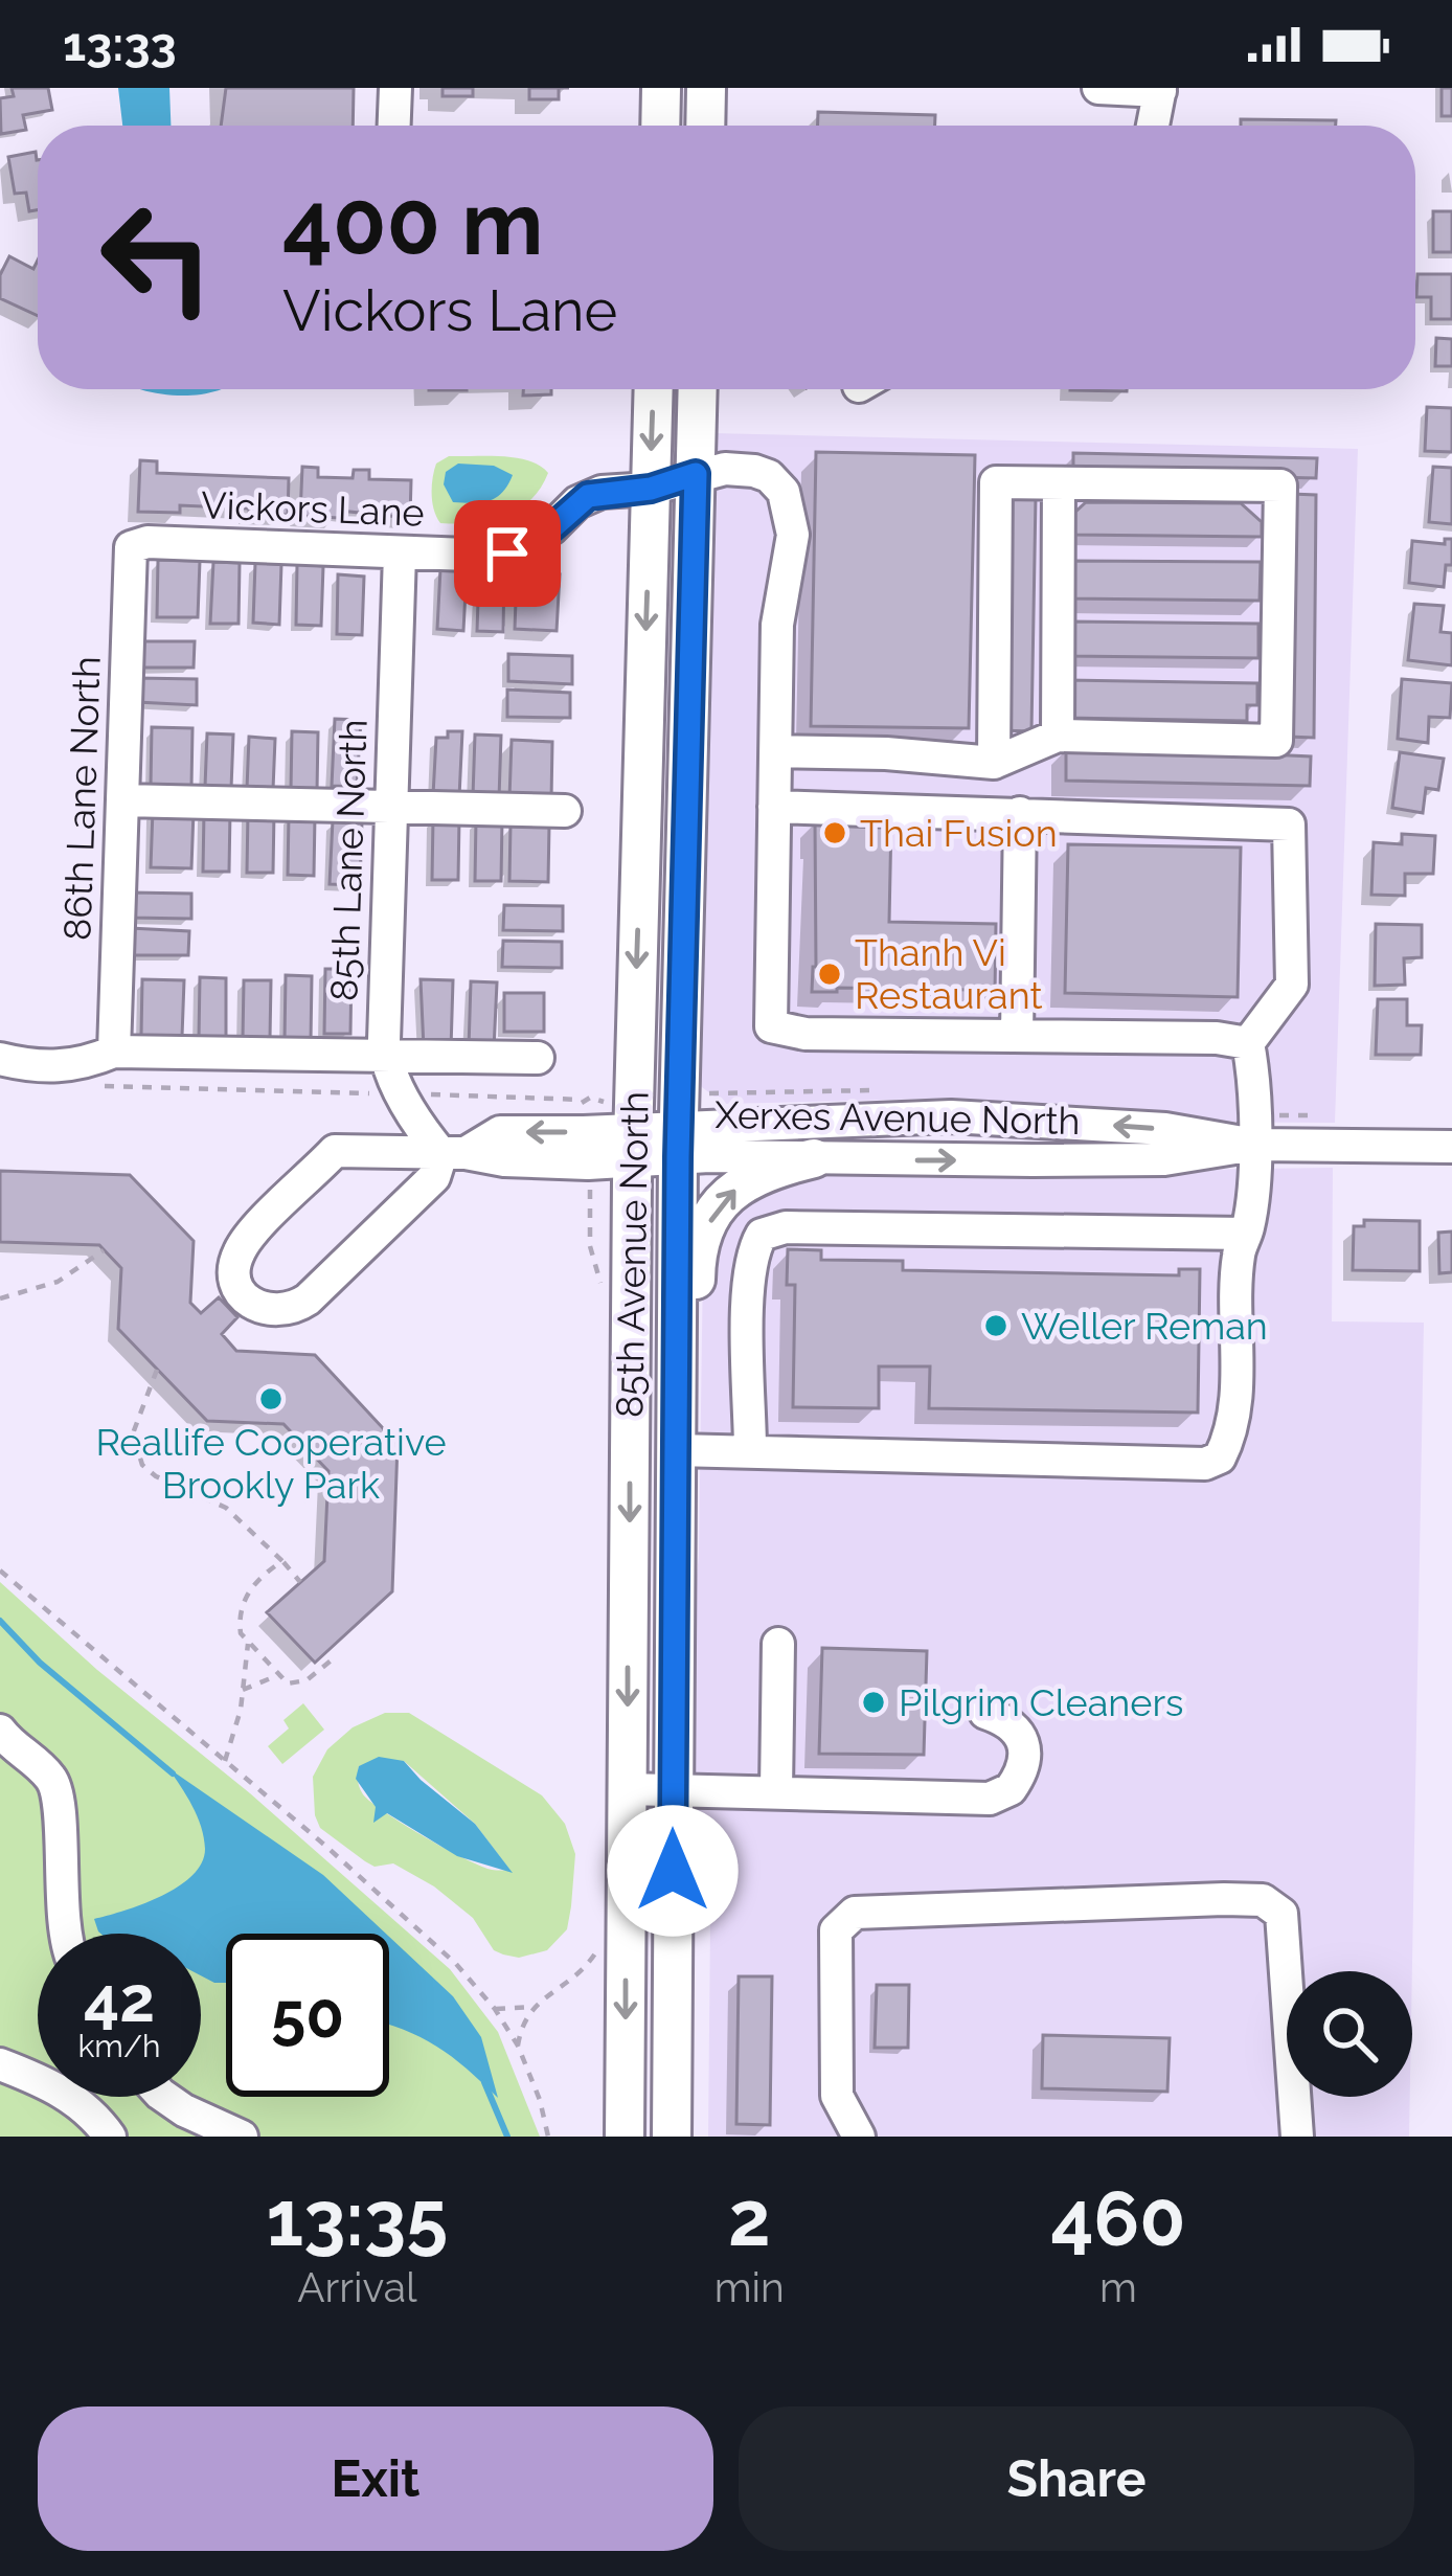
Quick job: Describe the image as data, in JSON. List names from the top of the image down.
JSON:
{
  "streets": {
    "main road": ["85th Avenue North"],
    "street": [
      "Vickors Lane",
      "86th Lane North",
      "85th Lane North",
      "Xerxes Avenue North"
    ]
  },
  "crossings": [
    ["Vickors Lane", "86th Lane North"],
    ["Vickors Lane", "85th Lane North"],
    ["Vickors Lane", "85th Avenue North"],
    ["85th Lane North", "Xerxes Avenue North"],
    ["Xerxes Avenue North", "85th Avenue North"]
  ],
  "places": [
    "Thai Fusion",
    "Thanh Vi Restaurant",
    "Weller Reman",
    "Reallife Cooperative Brookly Park",
    "Pilgrim Cleaners"
  ],
  "page": {
    "status": "13:33",
    "turn": ["400 m", "Vickors Lane"],
    "speed": "42 km/h",
    "limit": "50",
    "eta": [
      "13:35",
      "Arrival",
      "2",
      "min",
      "460",
      "m"
    ],
    "buttons": ["Exit", "Share"]
  }
}
